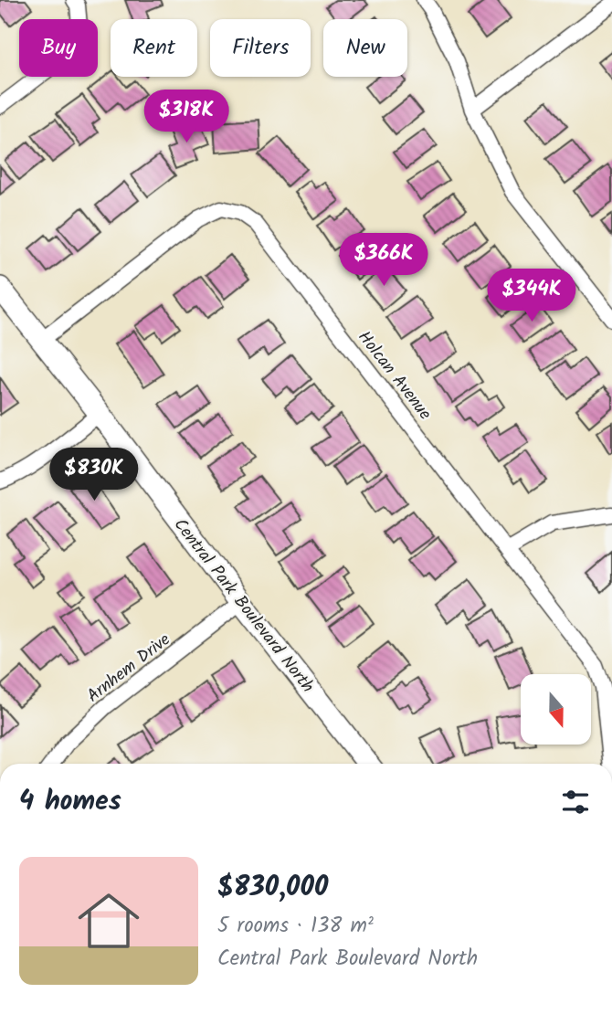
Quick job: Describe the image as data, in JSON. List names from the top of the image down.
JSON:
{
  "streets": {
    "street": ["Holcan Avenue", "Central Park Boulevard North", "Arnhem Drive"]
  },
  "crossings": [
    ["Holcan Avenue", "Central Park Boulevard North"],
    ["Central Park Boulevard North", "Arnhem Drive"]
  ],
  "north": "bottom",
  "page": {
    "chip": [
      "Buy",
      "Rent",
      "Filters",
      "New"
    ],
    "price": [
      "$318K",
      "$366K",
      "$344K",
      "$830K"
    ],
    "heading": "4 homes",
    "list": [
      {
        "name": "$830,000",
        "note": "5 rooms · 138 m² · Central Park Boulevard North"
      }
    ]
  }
}
